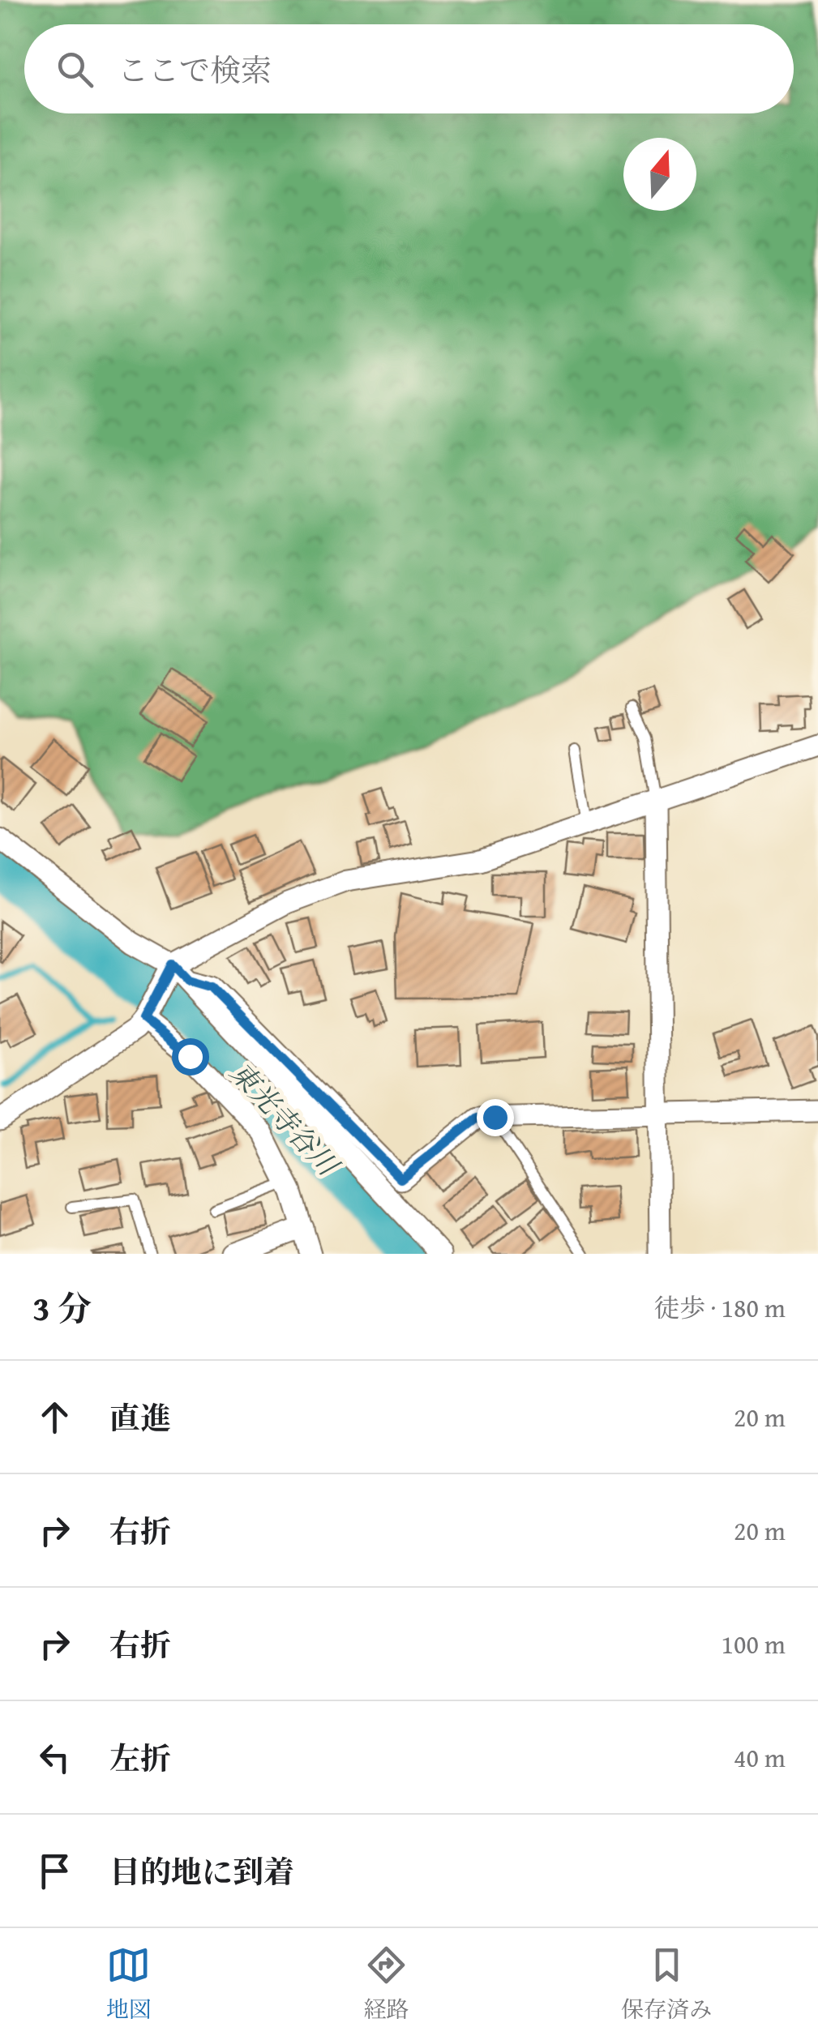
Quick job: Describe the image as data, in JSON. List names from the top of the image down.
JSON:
{
  "water": ["東光寺谷川"],
  "north": "top",
  "page": {
    "search": "ここで検索",
    "heading": ["3 分", "徒歩 · 180 m"],
    "list": [
      ["直進", "20 m"],
      ["右折", "20 m"],
      ["右折", "100 m"],
      ["左折", "40 m"],
      "目的地に到着"
    ],
    "nav": ["地図", "経路", "保存済み"]
  }
}
